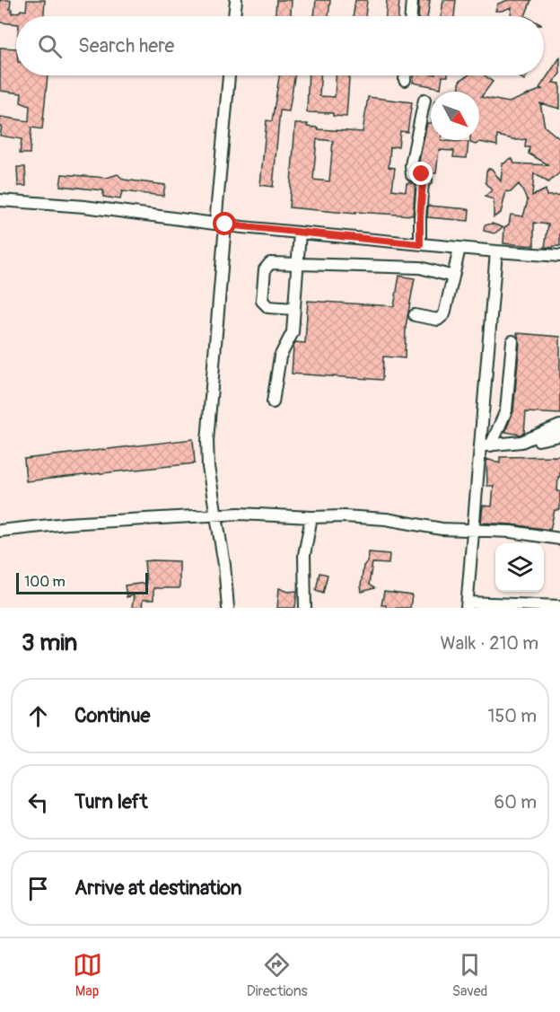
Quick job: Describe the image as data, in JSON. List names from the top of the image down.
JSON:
{
  "scale_bar": "100 m",
  "north": "bottom right",
  "page": {
    "search": "Search here",
    "scale": "100 m",
    "heading": ["3 min", "Walk · 210 m"],
    "list": [
      ["Continue", "150 m"],
      ["Turn left", "60 m"],
      "Arrive at destination"
    ],
    "nav": ["Map", "Directions", "Saved"]
  }
}
